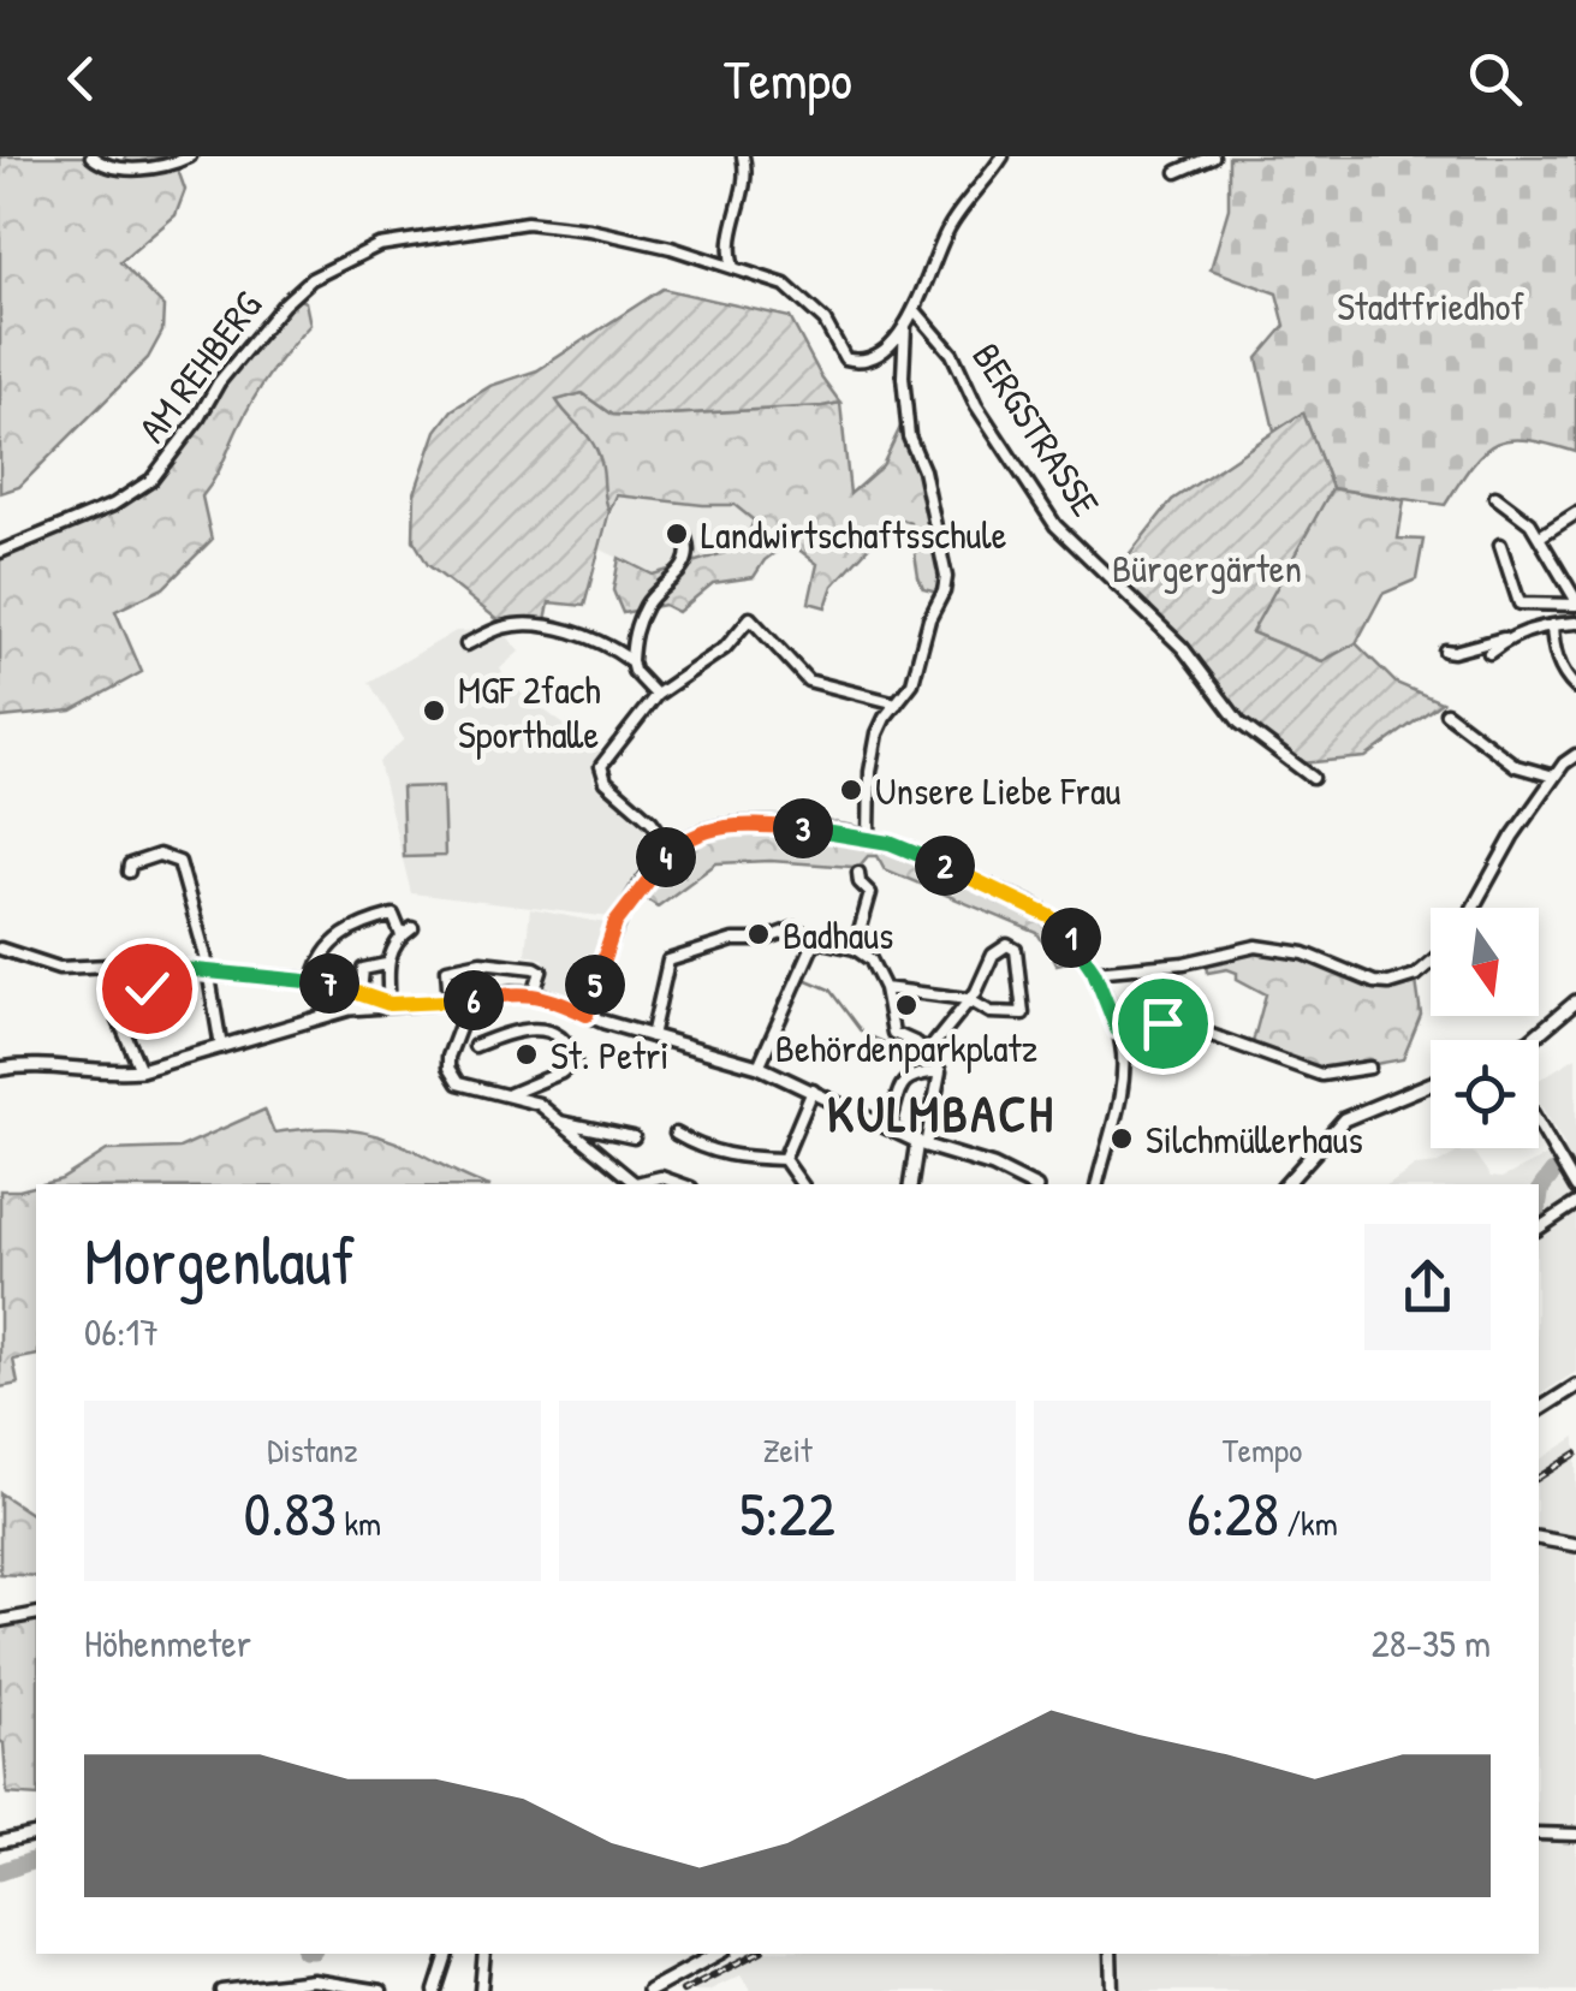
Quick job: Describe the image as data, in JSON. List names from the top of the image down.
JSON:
{
  "streets": {
    "street": ["AM REHBERG", "BERGSTRASSE"]
  },
  "crossings": [
    ["AM REHBERG", "BERGSTRASSE"]
  ],
  "districts": ["KULMBACH"],
  "parks": ["Stadtfriedhof", "Bürgergärten"],
  "places": [
    "Landwirtschaftsschule",
    "MGF 2fach Sporthalle",
    "Unsere Liebe Frau",
    "Badhaus",
    "Behördenparkplatz",
    "St. Petri",
    "Silchmüllerhaus"
  ],
  "north": "bottom",
  "page": {
    "header": "Tempo",
    "pins": [
      "3",
      "4",
      "2",
      "1",
      "7",
      "5",
      "6"
    ],
    "heading": ["Morgenlauf", "06:17"],
    "stats": [
      ["Distanz", "0.83 km"],
      ["Zeit", "5:22"],
      ["Tempo", "6:28 /km"]
    ],
    "chart": ["Höhenmeter", "28–35 m"]
  }
}
